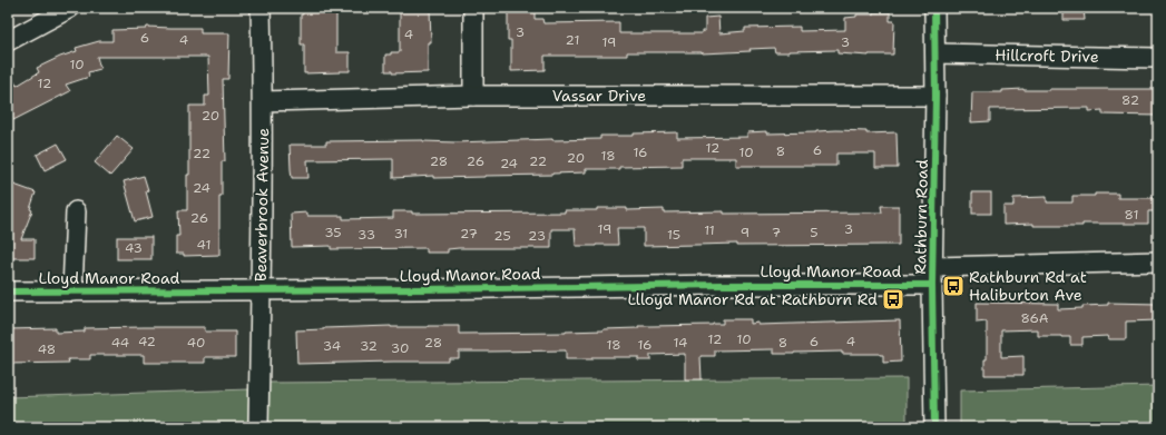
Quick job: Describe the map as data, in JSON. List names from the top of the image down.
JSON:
{
  "streets": {
    "street": [
      "Hillcroft Drive",
      "Vassar Drive",
      "Beaverbrook Avenue",
      "Rathburn Road",
      "Lloyd Manor Road"
    ]
  },
  "crossings": [
    ["Hillcroft Drive", "Rathburn Road"],
    ["Vassar Drive", "Beaverbrook Avenue"],
    ["Vassar Drive", "Rathburn Road"],
    ["Beaverbrook Avenue", "Lloyd Manor Road"],
    ["Rathburn Road", "Lloyd Manor Road"]
  ],
  "places": {
    "bus stop": ["Rathburn Rd at Haliburton Ave", "Llloyd Manor Rd at Rathburn Rd"]
  },
  "house_numbers": [
    "3",
    "4",
    "6",
    "4",
    "21",
    "19",
    "3",
    "10",
    "12",
    "82",
    "20",
    "12",
    "6",
    "8",
    "16",
    "10",
    "22",
    "18",
    "20",
    "28",
    "26",
    "22",
    "24",
    "24",
    "81",
    "26",
    "19",
    "3",
    "11",
    "35",
    "9",
    "7",
    "5",
    "31",
    "27",
    "33",
    "15",
    "25",
    "23",
    "41",
    "43",
    "86A",
    "12",
    "10",
    "42",
    "6",
    "4",
    "44",
    "40",
    "28",
    "14",
    "8",
    "18",
    "16",
    "34",
    "32",
    "30",
    "48"
  ]
}
